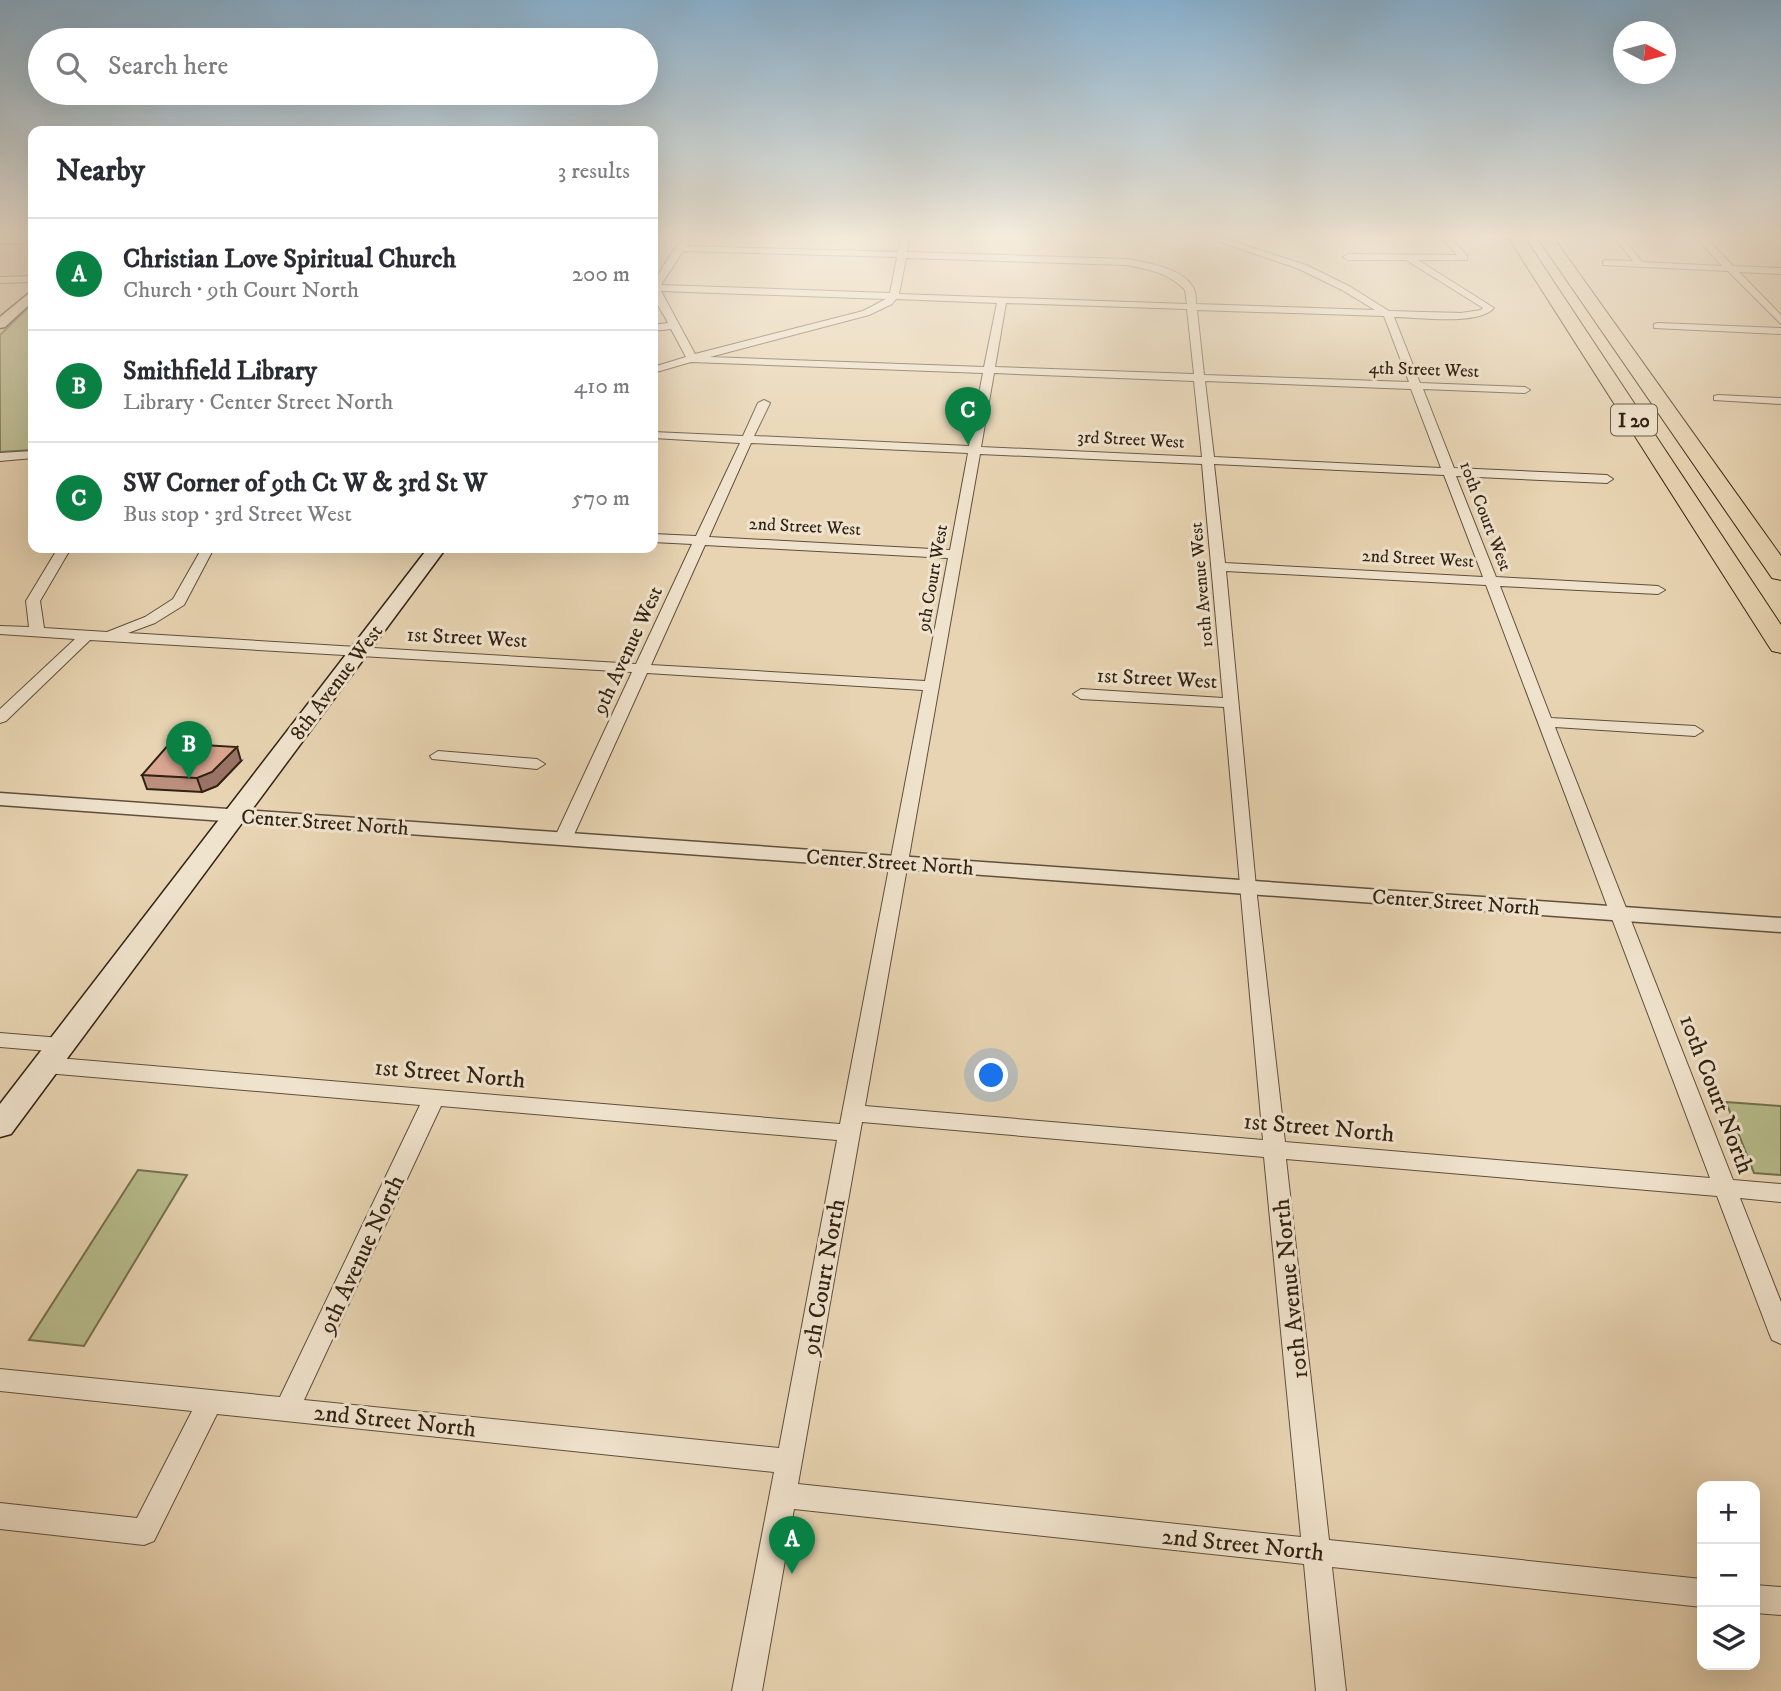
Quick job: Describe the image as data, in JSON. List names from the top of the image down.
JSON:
{
  "streets": {
    "highway": ["I 20"],
    "main road": ["8th Avenue West"],
    "street": [
      "4th Street West",
      "3rd Street West",
      "10th Court West",
      "2nd Street West",
      "9th Court West",
      "10th Avenue West",
      "1st Street West",
      "9th Avenue West",
      "Center Street North",
      "1st Street North",
      "10th Court North",
      "9th Avenue North",
      "9th Court North",
      "10th Avenue North",
      "2nd Street North"
    ]
  },
  "crossings": [
    ["4th Street West", "10th Court West"],
    ["4th Street West", "9th Court West"],
    ["4th Street West", "10th Avenue West"],
    ["3rd Street West", "10th Court West"],
    ["3rd Street West", "9th Court West"],
    ["3rd Street West", "10th Avenue West"],
    ["3rd Street West", "9th Avenue West"],
    ["10th Court West", "2nd Street West"],
    ["10th Court West", "Center Street North"],
    ["10th Court West", "10th Court North"],
    ["2nd Street West", "9th Court West"],
    ["2nd Street West", "10th Avenue West"],
    ["2nd Street West", "9th Avenue West"],
    ["9th Court West", "1st Street West"],
    ["9th Court West", "Center Street North"],
    ["9th Court West", "9th Court North"],
    ["10th Avenue West", "1st Street West"],
    ["10th Avenue West", "Center Street North"],
    ["10th Avenue West", "10th Avenue North"],
    ["1st Street West", "9th Avenue West"],
    ["1st Street West", "8th Avenue West"],
    ["9th Avenue West", "Center Street North"],
    ["8th Avenue West", "Center Street North"],
    ["8th Avenue West", "1st Street North"],
    ["Center Street North", "10th Court North"],
    ["Center Street North", "9th Court North"],
    ["Center Street North", "10th Avenue North"],
    ["1st Street North", "10th Court North"],
    ["1st Street North", "9th Avenue North"],
    ["1st Street North", "9th Court North"],
    ["1st Street North", "10th Avenue North"],
    ["9th Avenue North", "2nd Street North"],
    ["9th Court North", "2nd Street North"],
    ["10th Avenue North", "2nd Street North"]
  ],
  "north": "right",
  "page": {
    "search": "Search here",
    "heading": ["Nearby", "3 results"],
    "list": [
      {
        "mark": "A",
        "name": "Christian Love Spiritual Church",
        "note": "Church · 9th Court North",
        "value": "200 m"
      },
      {
        "mark": "B",
        "name": "Smithfield Library",
        "note": "Library · Center Street North",
        "value": "410 m"
      },
      {
        "mark": "C",
        "name": "SW Corner of 9th Ct W & 3rd St W",
        "note": "Bus stop · 3rd Street West",
        "value": "570 m"
      }
    ],
    "pins": ["C", "B", "A"],
    "map_buttons": ["+", "−"]
  }
}
